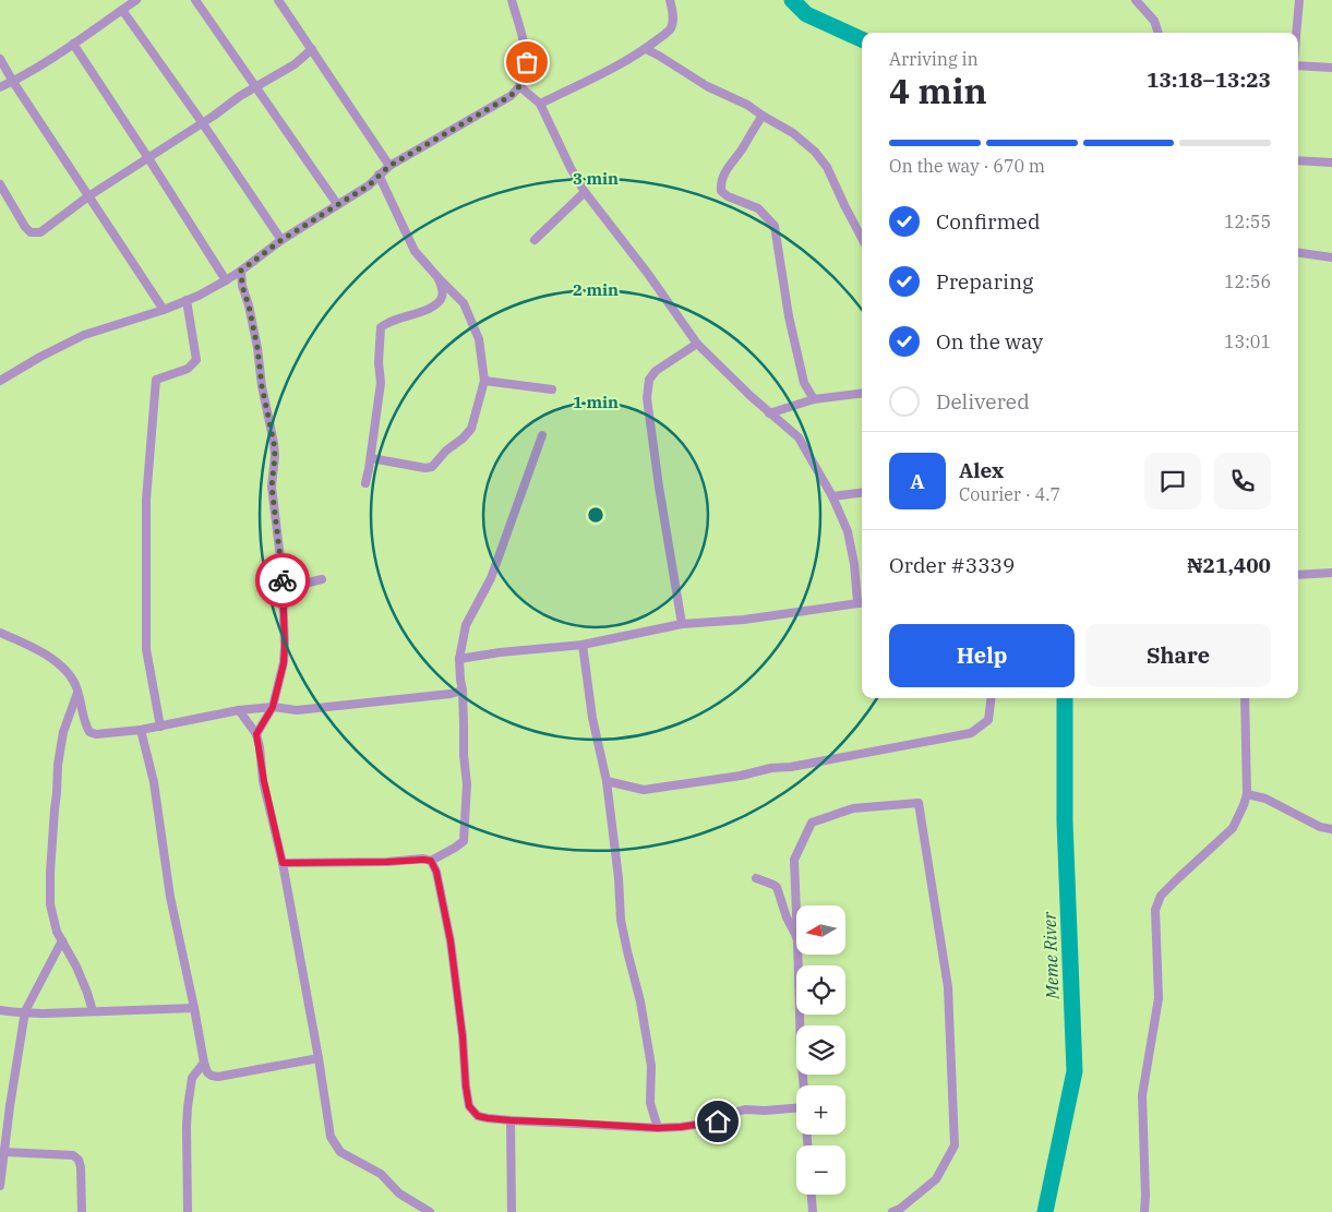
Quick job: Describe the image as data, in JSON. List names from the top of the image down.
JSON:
{
  "water": ["Meme River"],
  "north": "left",
  "page": {
    "heading": ["4 min", "Arriving in", "13:18–13:23"],
    "panel": [
      "Alex",
      "Courier · 4.7",
      "Order #3339",
      "₦21,400"
    ],
    "bar": "On the way · 670 m",
    "list": [
      ["Confirmed", "12:55"],
      ["Preparing", "12:56"],
      ["On the way", "13:01"],
      "Delivered"
    ],
    "round": "A",
    "buttons": ["Help", "Share"],
    "map_buttons": ["+", "−"]
  },
  "rings": ["3 min", "2 min", "1 min"]
}
